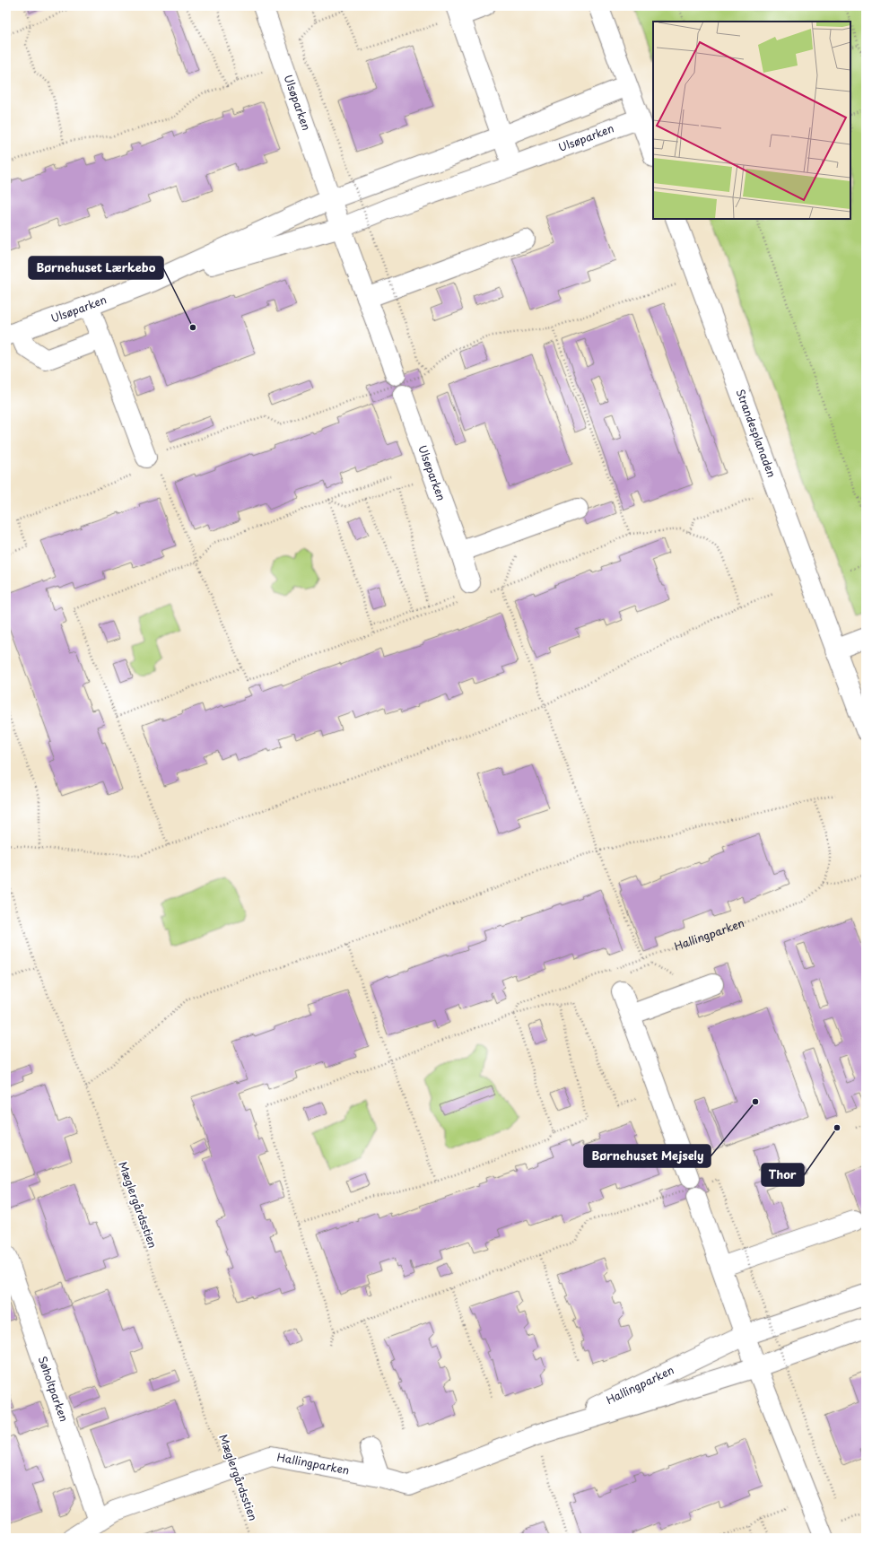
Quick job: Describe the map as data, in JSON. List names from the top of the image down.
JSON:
{
  "streets": {
    "street": [
      "Ulsøparken",
      "Strandesplanaden",
      "Hallingparken",
      "Søholtparken"
    ],
    "path": ["Mæglergårdsstien"]
  },
  "crossings": [
    ["Hallingparken", "Mæglergårdsstien"],
    ["Hallingparken", "Søholtparken"],
    ["Mæglergårdsstien", "Søholtparken"]
  ],
  "places": ["Børnehuset Lærkebo", "Børnehuset Mejsely", "Thor"]
}
